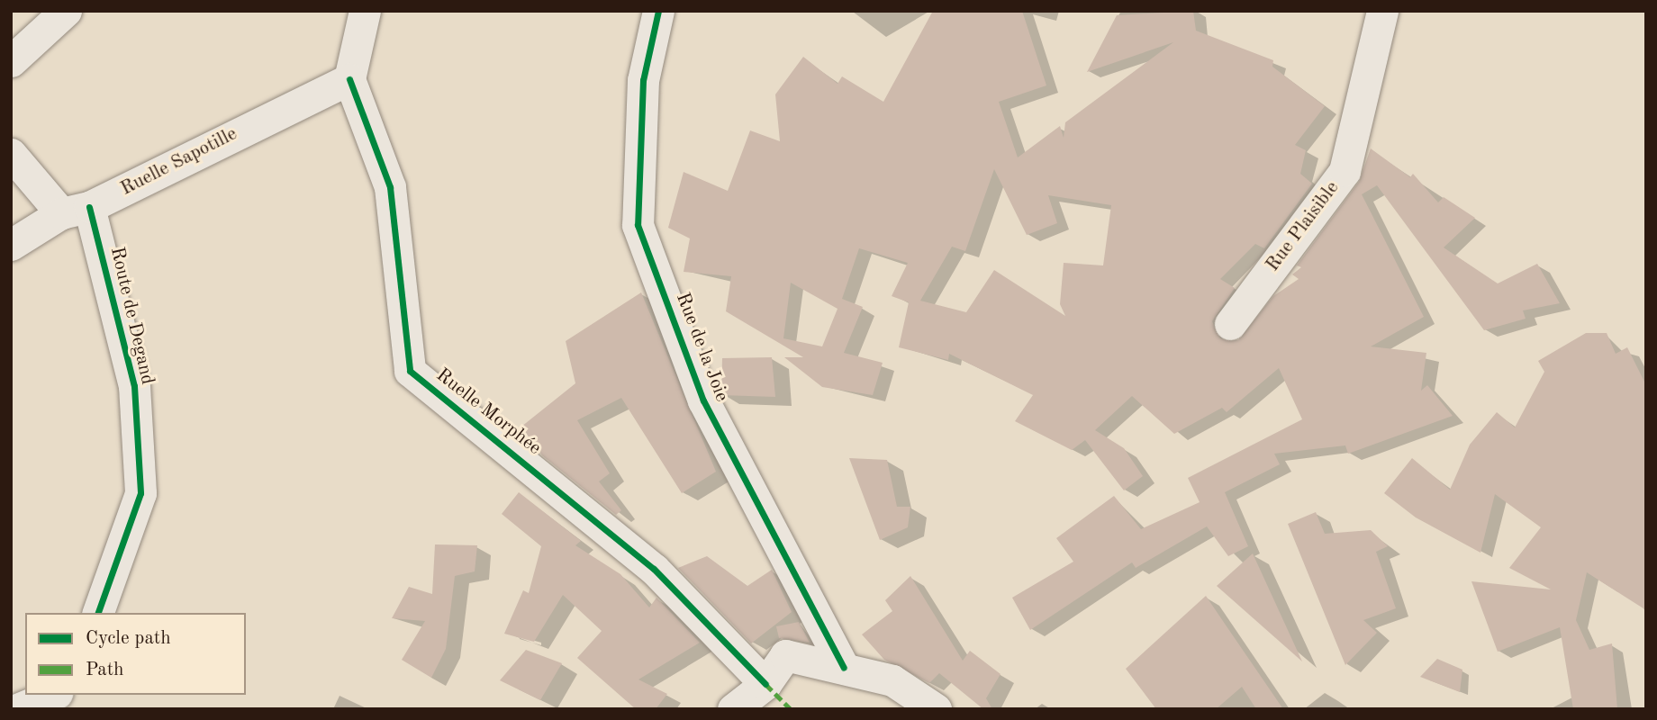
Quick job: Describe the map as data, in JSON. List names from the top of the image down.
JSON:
{
  "streets": {
    "street": [
      "Ruelle Sapotille",
      "Rue Plaisible",
      "Route de Degand",
      "Rue de la Joie",
      "Ruelle Morphée"
    ]
  },
  "crossings": [
    ["Ruelle Sapotille", "Route de Degand"],
    ["Ruelle Sapotille", "Ruelle Morphée"]
  ],
  "legend": ["Cycle path", "Path"]
}
